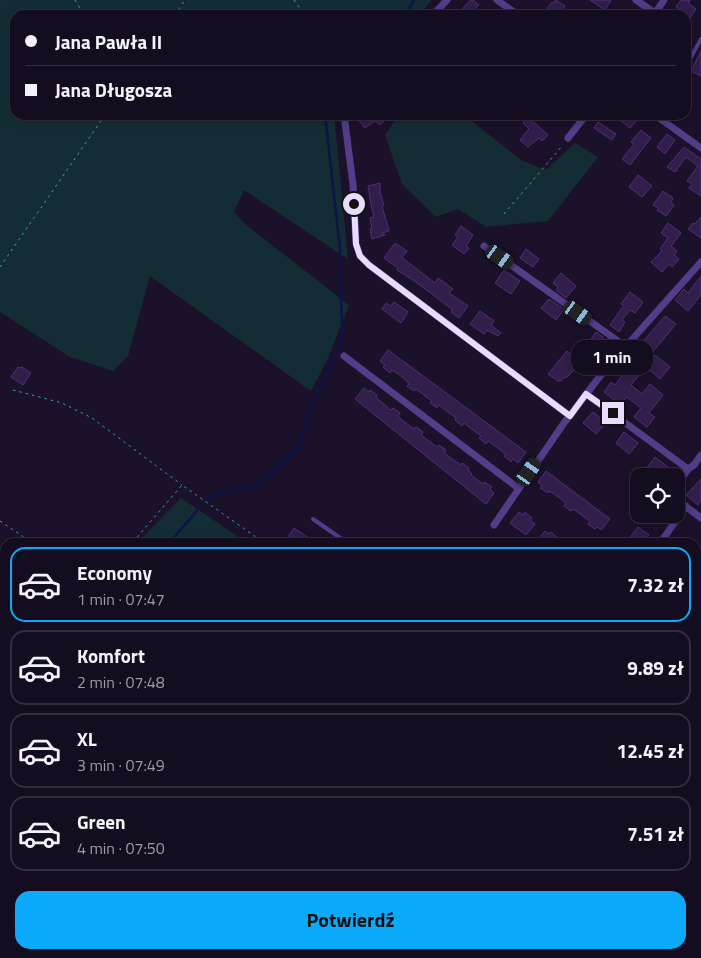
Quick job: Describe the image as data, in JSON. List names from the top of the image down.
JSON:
{
  "page": {
    "banner": ["Jana Pawła II", "Jana Długosza"],
    "bubble": "1 min",
    "list": [
      {
        "name": "Economy",
        "note": "1 min · 07:47",
        "value": "7.32 zł"
      },
      {
        "name": "Komfort",
        "note": "2 min · 07:48",
        "value": "9.89 zł"
      },
      {
        "name": "XL",
        "note": "3 min · 07:49",
        "value": "12.45 zł"
      },
      {
        "name": "Green",
        "note": "4 min · 07:50",
        "value": "7.51 zł"
      }
    ],
    "buttons": "Potwierdź"
  }
}
